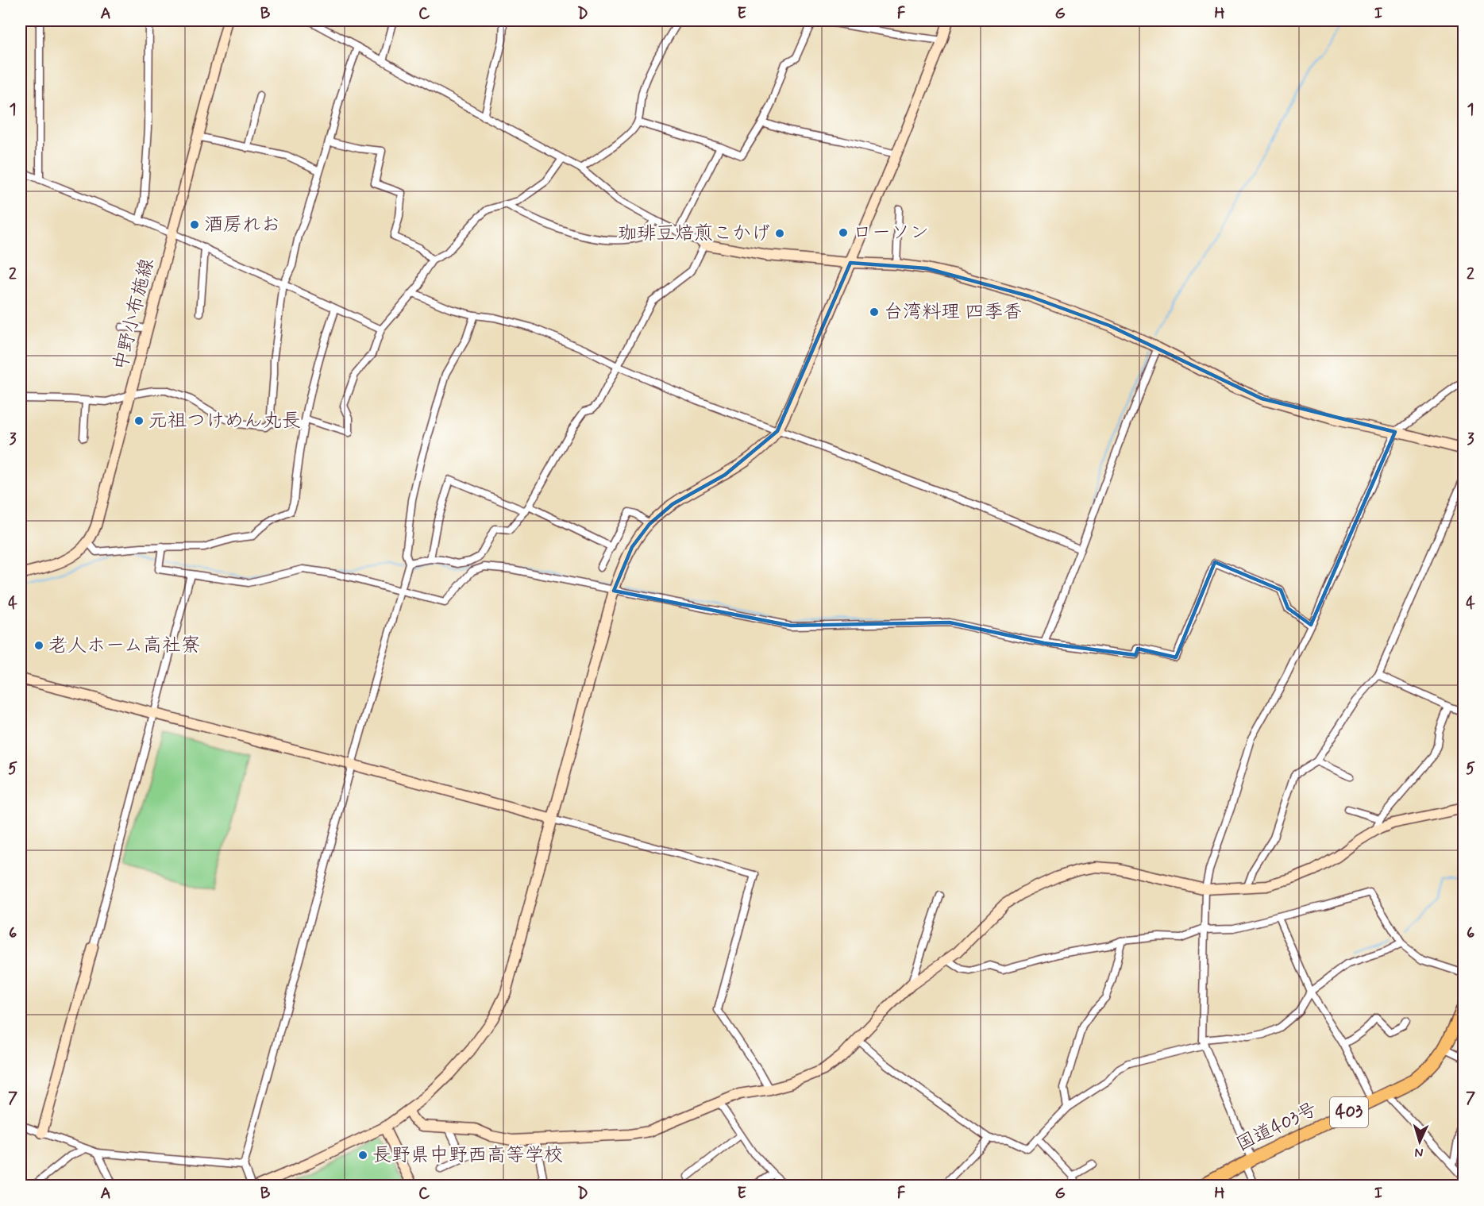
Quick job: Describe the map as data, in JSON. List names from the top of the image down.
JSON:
{
  "streets": {
    "highway": ["403", "国道403号"],
    "street": ["中野小布施線"]
  },
  "places": [
    "酒房れお",
    "ローソン",
    "珈琲豆焙煎こかげ",
    "台湾料理 四季香",
    "元祖つけめん丸長",
    "老人ホーム高社寮",
    "長野県中野西高等学校"
  ],
  "north": "bottom",
  "grid": {
    "columns": [
      "A",
      "B",
      "C",
      "D",
      "E",
      "F",
      "G",
      "H",
      "I"
    ],
    "rows": [
      "1",
      "2",
      "3",
      "4",
      "5",
      "6",
      "7"
    ]
  }
}
